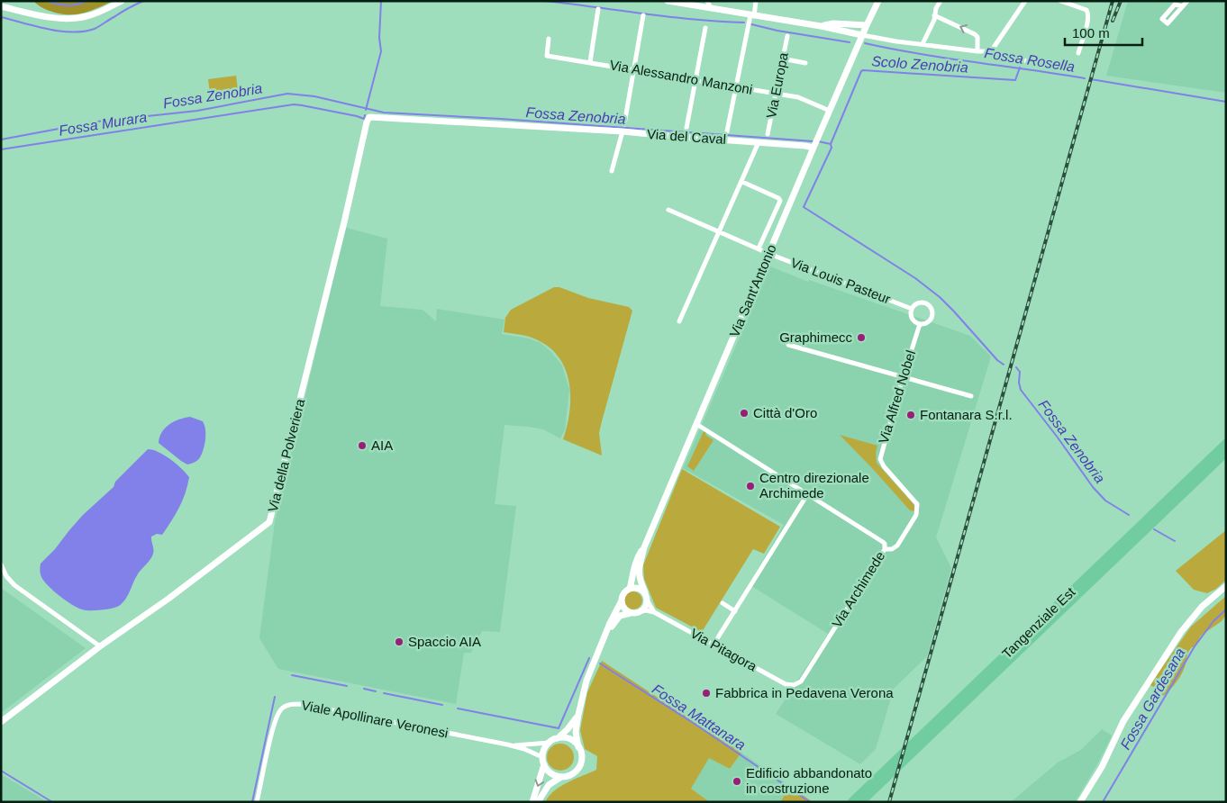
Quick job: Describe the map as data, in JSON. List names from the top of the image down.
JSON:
{
  "streets": {
    "highway": ["Tangenziale Est"],
    "street": [
      "Via Alessandro Manzoni",
      "Via Europa",
      "Via del Caval",
      "Via Louis Pasteur",
      "Via Sant'Antonio",
      "Via Alfred Nobel",
      "Via della Polveriera",
      "Via Archimede",
      "Via Pitagora",
      "Viale Apollinare Veronesi"
    ]
  },
  "crossings": [
    ["Via Alessandro Manzoni", "Via Europa"],
    ["Via Alessandro Manzoni", "Via Sant'Antonio"],
    ["Via del Caval", "Via Sant'Antonio"],
    ["Via del Caval", "Via della Polveriera"],
    ["Via Louis Pasteur", "Via Sant'Antonio"],
    ["Via Louis Pasteur", "Via Alfred Nobel"],
    ["Via Sant'Antonio", "Via Archimede"],
    ["Via Sant'Antonio", "Via Pitagora"],
    ["Via Sant'Antonio", "Viale Apollinare Veronesi"],
    ["Via Alfred Nobel", "Via Archimede"],
    ["Via Archimede", "Via Pitagora"]
  ],
  "water": [
    "Fossa Rosella",
    "Scolo Zenobria",
    "Fossa Zenobria",
    "Fossa Murara",
    "Fossa Gardesana",
    "Fossa Mattanara"
  ],
  "places": [
    "Graphimecc",
    "Città d'Oro",
    "Fontanara S.r.l.",
    "AIA",
    "Centro direzionale Archimede",
    "Spaccio AIA",
    "Fabbrica in Pedavena Verona",
    "Edificio abbandonato in costruzione"
  ],
  "scale_bar": "100 m"
}
